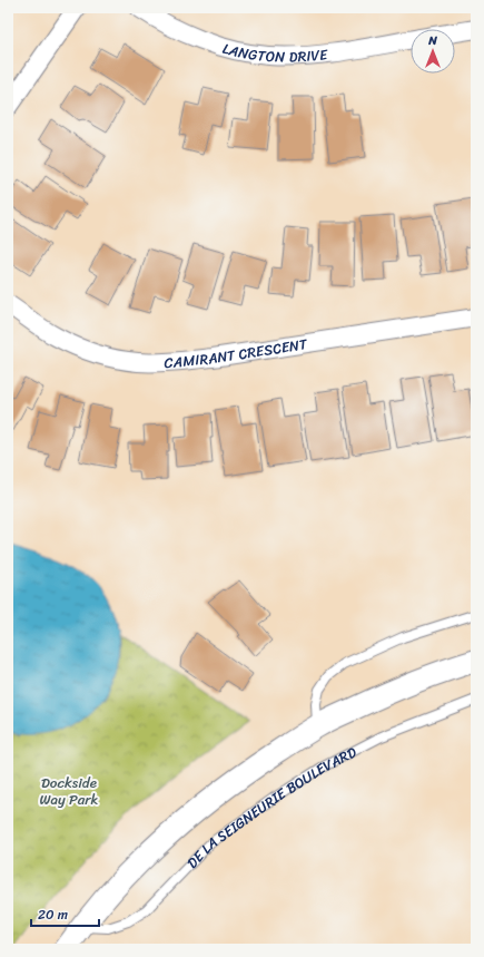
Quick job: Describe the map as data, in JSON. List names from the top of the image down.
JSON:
{
  "streets": {
    "street": ["LANGTON DRIVE", "CAMIRANT CRESCENT"],
    "lane": ["DE LA SEIGNEURIE BOULEVARD"]
  },
  "parks": ["Dockside Way Park"],
  "scale_bar": "20 m",
  "north": "top"
}
